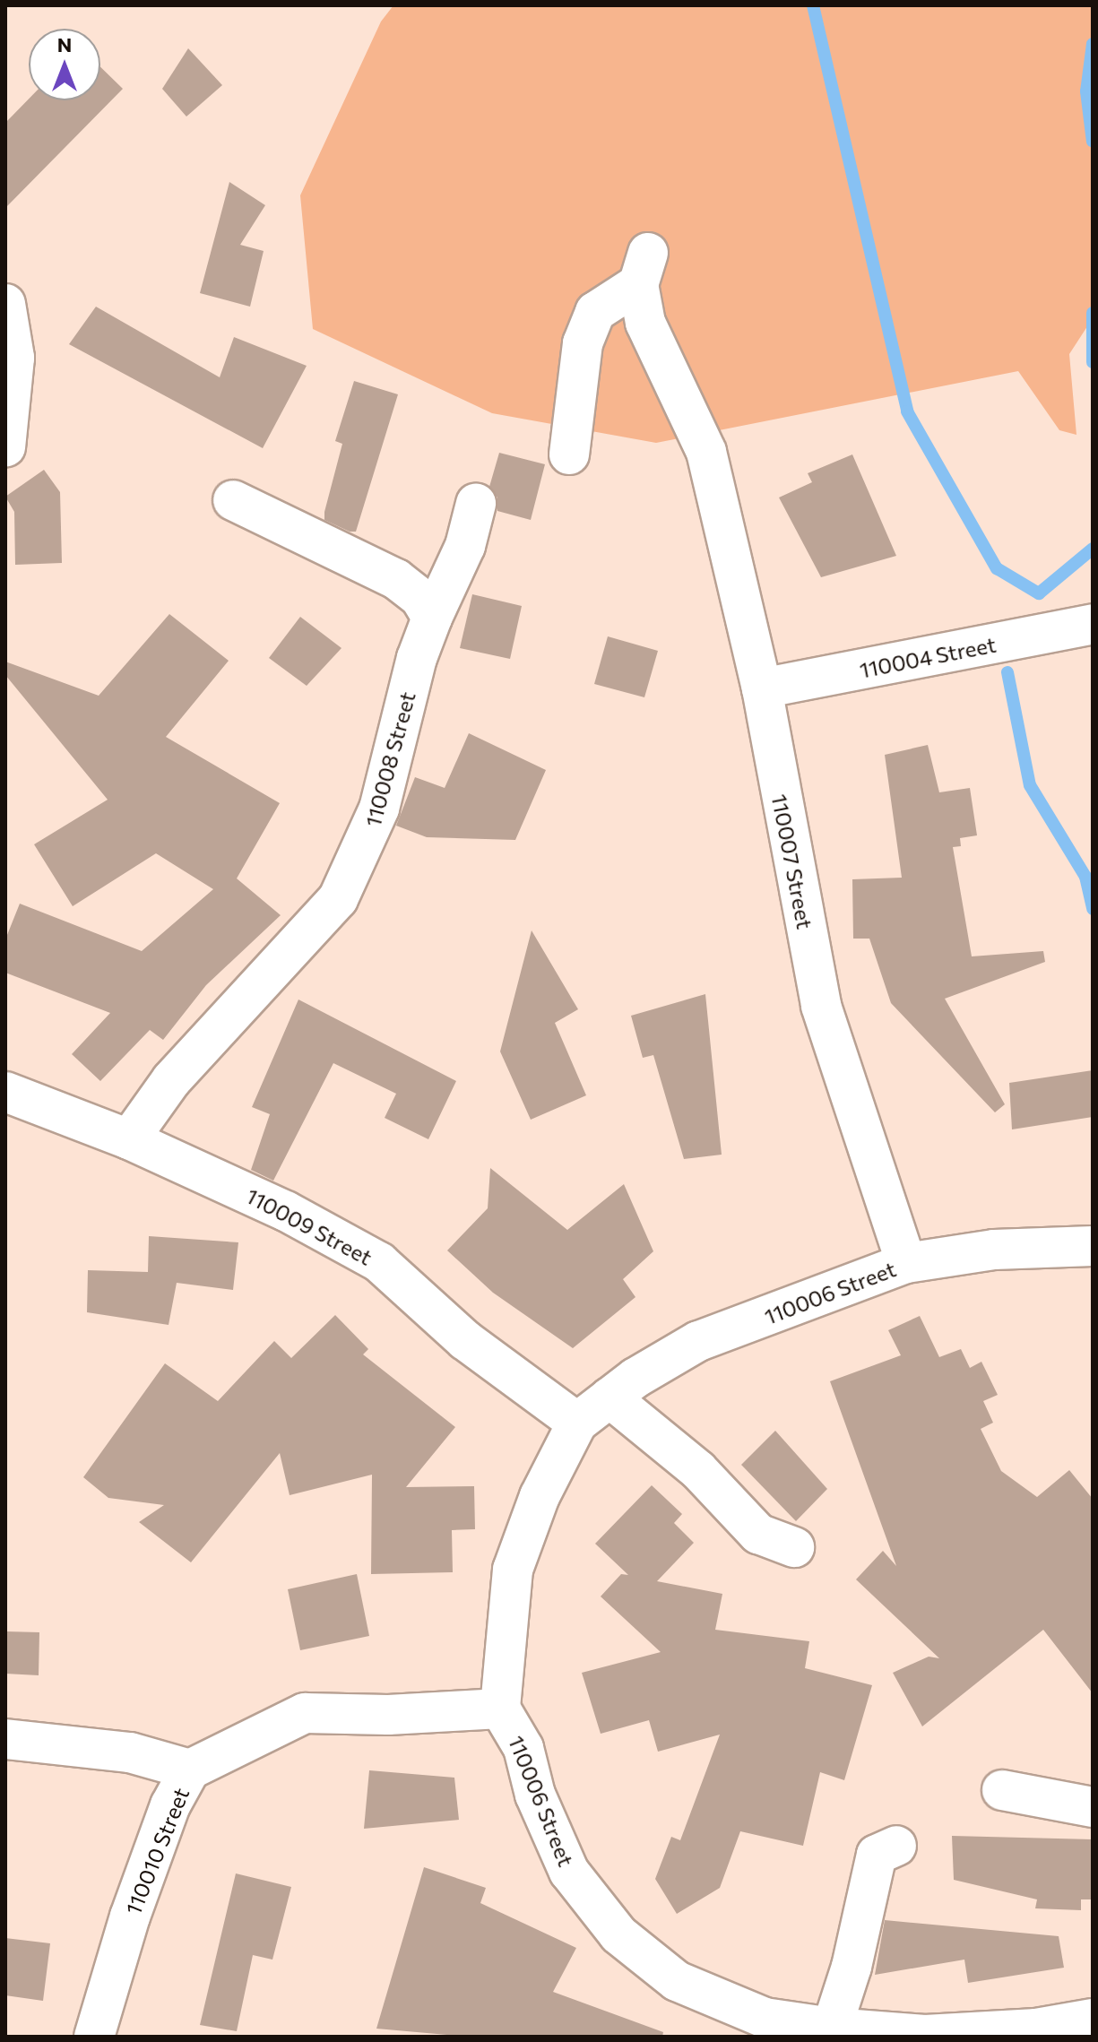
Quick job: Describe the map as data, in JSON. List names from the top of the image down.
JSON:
{
  "streets": {
    "street": [
      "110004 Street",
      "110008 Street",
      "110007 Street",
      "110009 Street",
      "110006 Street",
      "110010 Street"
    ]
  },
  "crossings": [
    ["110004 Street", "110007 Street"],
    ["110008 Street", "110009 Street"],
    ["110007 Street", "110006 Street"],
    ["110009 Street", "110006 Street"],
    ["110006 Street", "110010 Street"]
  ],
  "north": "top"
}
